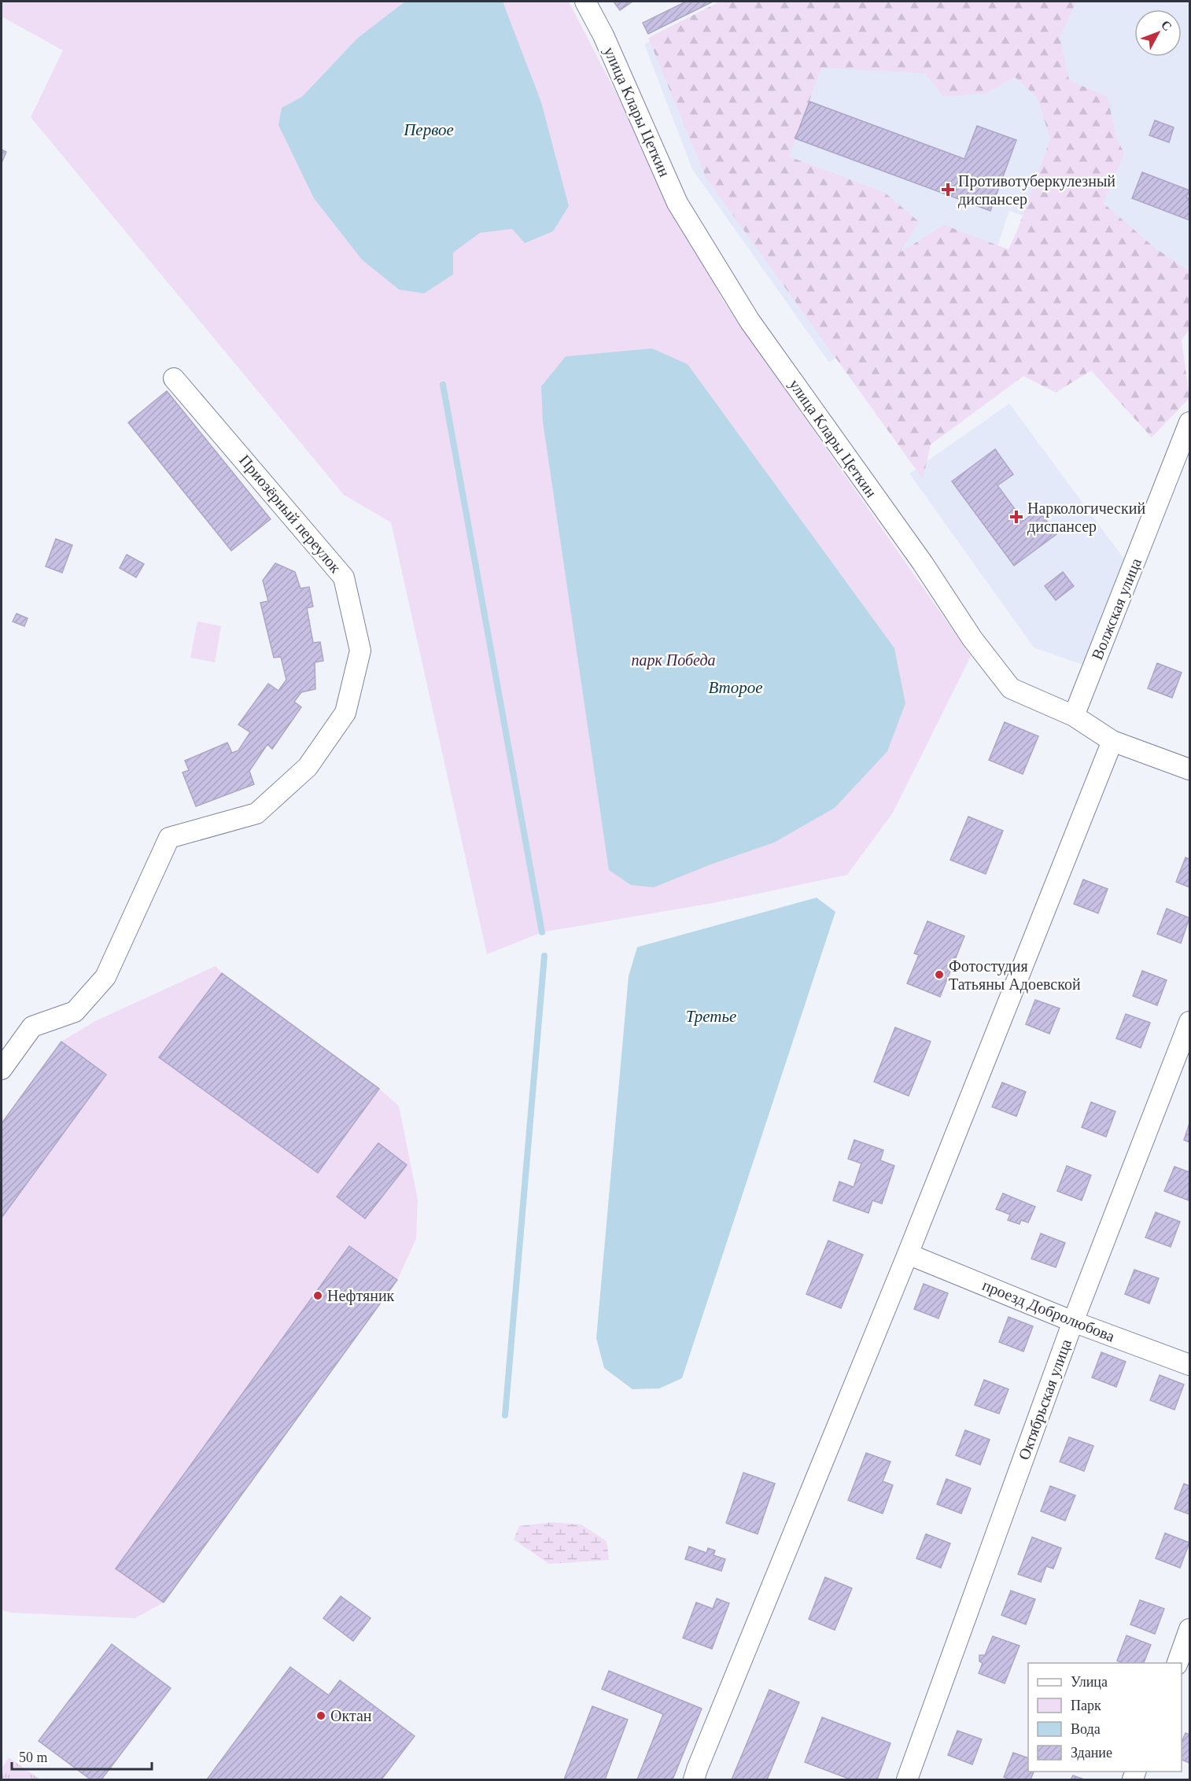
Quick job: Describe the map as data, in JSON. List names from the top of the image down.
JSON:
{
  "streets": {
    "street": [
      "улица Клары Цеткин",
      "Приозёрный переулок",
      "Волжская улица",
      "проезд Добролюбова",
      "Октябрьская улица"
    ]
  },
  "crossings": [
    ["улица Клары Цеткин", "Волжская улица"],
    ["проезд Добролюбова", "Октябрьская улица"]
  ],
  "water": ["Первое", "Второе", "Третье"],
  "parks": ["парк Победa"],
  "places": {
    "health": ["Противотуберкулезный диспансер", "Наркологический диспансер"],
    "other": ["Фотостудия Татьяны Адоевской", "Нефтяник", "Октан"]
  },
  "legend": [
    "Улица",
    "Парк",
    "Вода",
    "Здание"
  ],
  "scale_bar": "50 m",
  "north": "top right"
}
